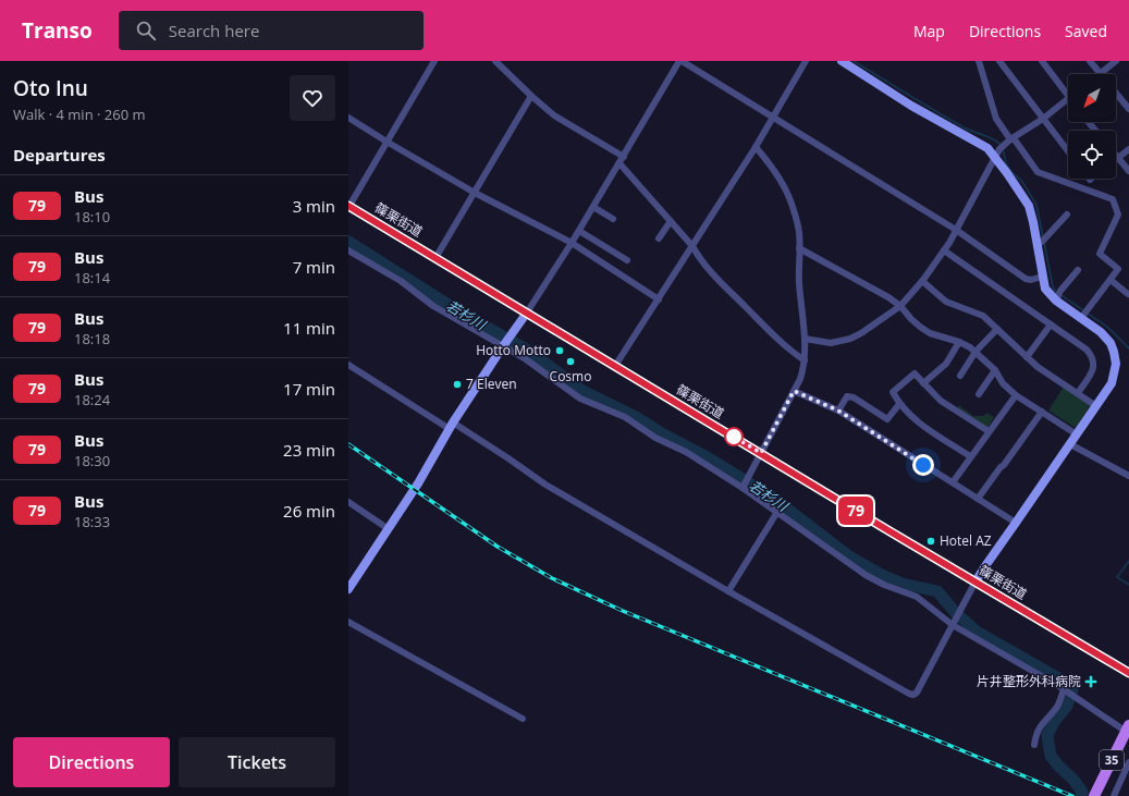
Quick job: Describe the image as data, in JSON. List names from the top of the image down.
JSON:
{
  "streets": {
    "main road": ["35"],
    "street": ["篠栗街道"]
  },
  "water": ["若杉川"],
  "places": {
    "other": [
      "Hotto Motto",
      "Cosmo",
      "7 Eleven",
      "Hotel AZ"
    ],
    "health": ["片井整形外科病院"]
  },
  "lines": ["bus line 79"],
  "north": "bottom left",
  "page": {
    "header": "Transo",
    "search": "Search here",
    "nav": ["Map", "Directions", "Saved"],
    "heading": [
      ["Oto Inu", "Walk · 4 min · 260 m"],
      "Departures"
    ],
    "on_map": "79",
    "list": [
      {
        "mark": "79",
        "name": "Bus",
        "note": "18:10",
        "value": "3 min"
      },
      {
        "mark": "79",
        "name": "Bus",
        "note": "18:14",
        "value": "7 min"
      },
      {
        "mark": "79",
        "name": "Bus",
        "note": "18:18",
        "value": "11 min"
      },
      {
        "mark": "79",
        "name": "Bus",
        "note": "18:24",
        "value": "17 min"
      },
      {
        "mark": "79",
        "name": "Bus",
        "note": "18:30",
        "value": "23 min"
      },
      {
        "mark": "79",
        "name": "Bus",
        "note": "18:33",
        "value": "26 min"
      }
    ],
    "buttons": ["Directions", "Tickets"]
  }
}
